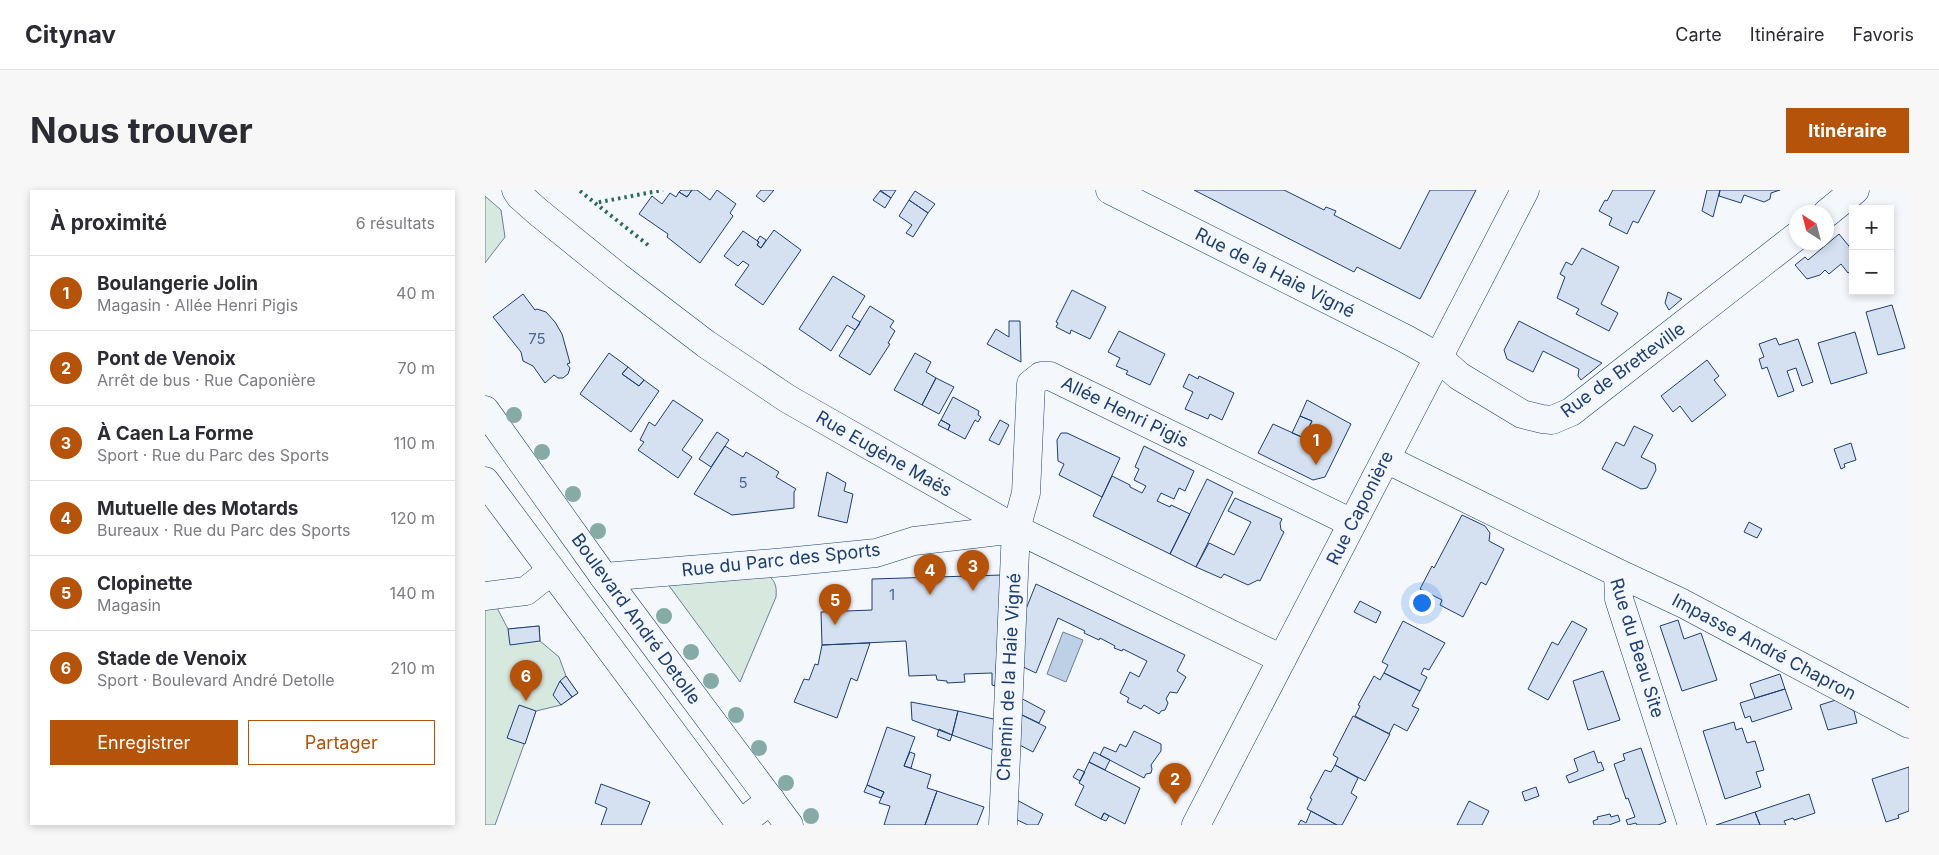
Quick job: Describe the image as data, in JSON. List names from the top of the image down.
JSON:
{
  "streets": {
    "street": [
      "Rue de la Haie Vigné",
      "Rue de Bretteville",
      "Allée Henri Pigis",
      "Rue Eugène Maës",
      "Rue Caponière",
      "Rue du Parc des Sports",
      "Boulevard André Detolle",
      "Impasse André Chapron",
      "Rue du Beau Site",
      "Chemin de la Haie Vigné"
    ]
  },
  "crossings": [
    ["Rue de la Haie Vigné", "Rue de Bretteville"],
    ["Rue de la Haie Vigné", "Rue Caponière"],
    ["Rue de Bretteville", "Rue Caponière"],
    ["Allée Henri Pigis", "Rue Eugène Maës"],
    ["Allée Henri Pigis", "Rue Caponière"],
    ["Allée Henri Pigis", "Rue du Parc des Sports"],
    ["Allée Henri Pigis", "Chemin de la Haie Vigné"],
    ["Rue Eugène Maës", "Rue Caponière"],
    ["Rue Eugène Maës", "Rue du Parc des Sports"],
    ["Rue Eugène Maës", "Chemin de la Haie Vigné"],
    ["Rue Caponière", "Rue du Beau Site"],
    ["Rue du Parc des Sports", "Boulevard André Detolle"],
    ["Rue du Parc des Sports", "Chemin de la Haie Vigné"],
    ["Impasse André Chapron", "Rue du Beau Site"]
  ],
  "house_numbers": ["75", "5", "1"],
  "north": "top left",
  "page": {
    "header": "Citynav",
    "nav": ["Carte", "Itinéraire", "Favoris"],
    "buttons": [
      "Itinéraire",
      ["Enregistrer", "Partager"]
    ],
    "title": "Nous trouver",
    "heading": ["À proximité", "6 résultats"],
    "map_buttons": ["+", "−"],
    "list": [
      {
        "mark": "1",
        "name": "Boulangerie Jolin",
        "note": "Magasin · Allée Henri Pigis",
        "value": "40 m"
      },
      {
        "mark": "2",
        "name": "Pont de Venoix",
        "note": "Arrêt de bus · Rue Caponière",
        "value": "70 m"
      },
      {
        "mark": "3",
        "name": "À Caen La Forme",
        "note": "Sport · Rue du Parc des Sports",
        "value": "110 m"
      },
      {
        "mark": "4",
        "name": "Mutuelle des Motards",
        "note": "Bureaux · Rue du Parc des Sports",
        "value": "120 m"
      },
      {
        "mark": "5",
        "name": "Clopinette",
        "note": "Magasin",
        "value": "140 m"
      },
      {
        "mark": "6",
        "name": "Stade de Venoix",
        "note": "Sport · Boulevard André Detolle",
        "value": "210 m"
      }
    ],
    "pins": [
      "1",
      "3",
      "4",
      "5",
      "6",
      "2"
    ]
  }
}
